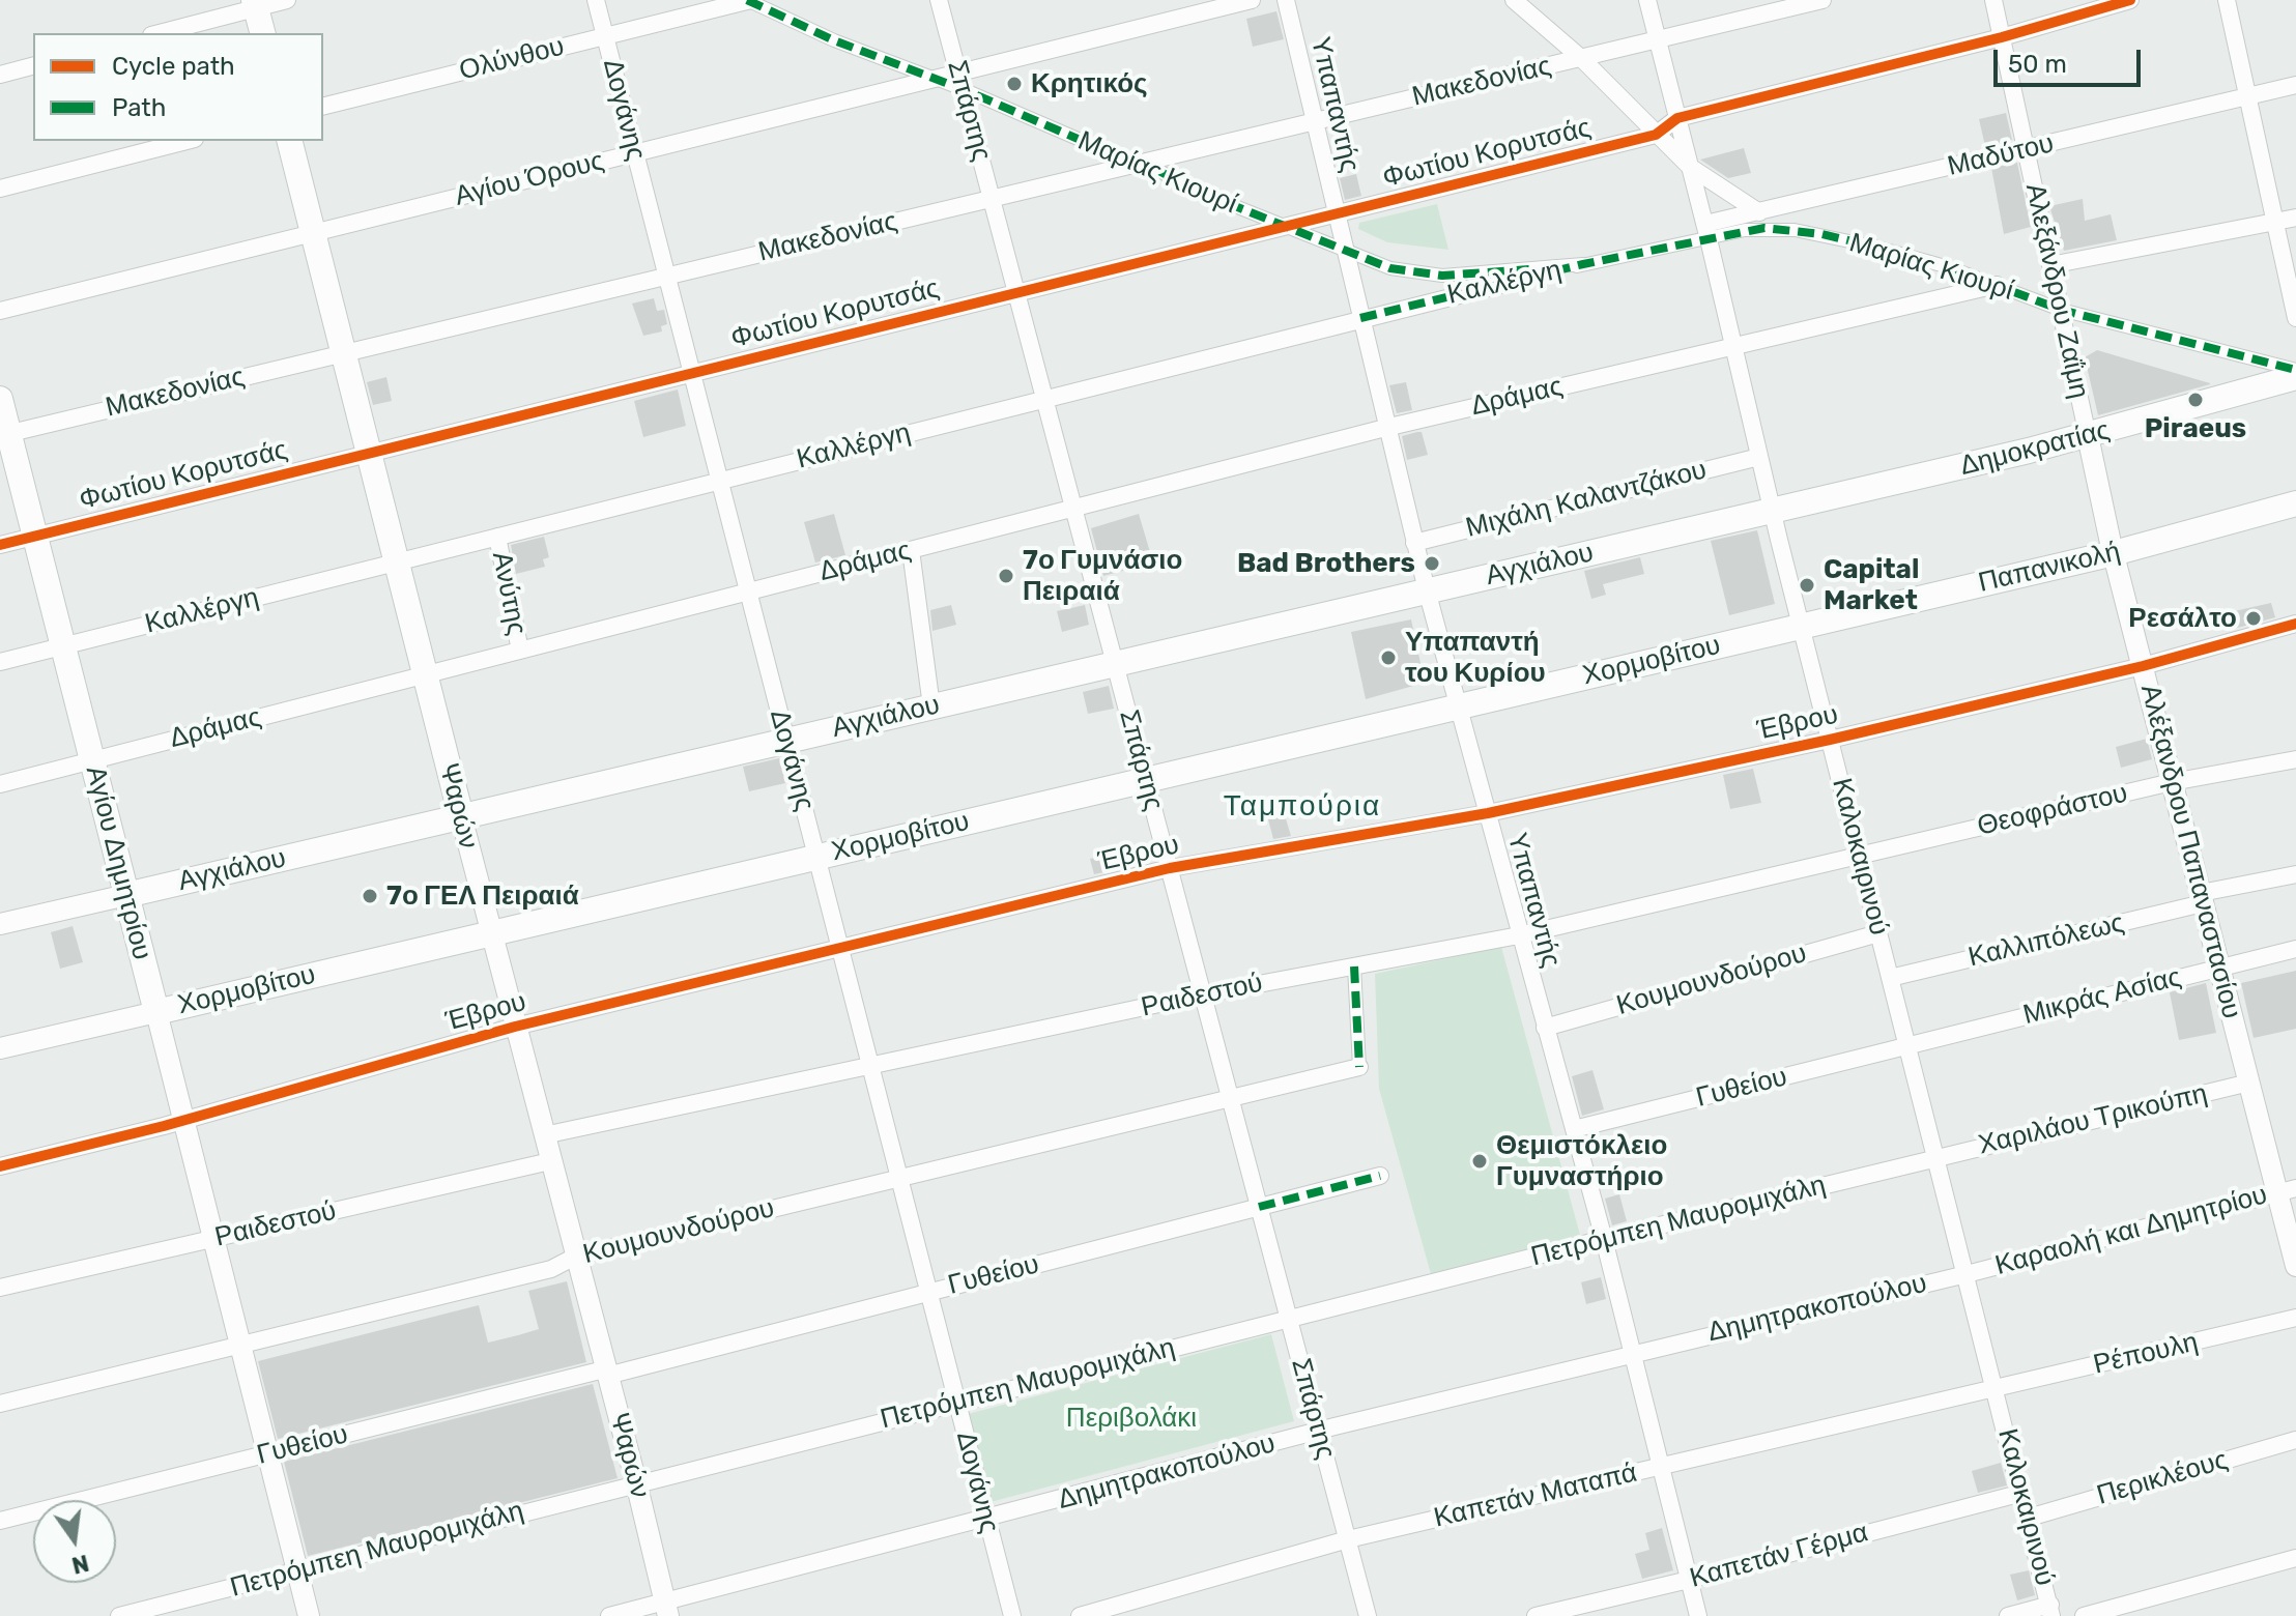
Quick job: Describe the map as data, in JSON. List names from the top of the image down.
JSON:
{
  "streets": {
    "main road": [
      "Δημοκρατίας",
      "Αγχιάλου",
      "Παπανικολή",
      "Χορμοβίτου",
      "Ψαρών",
      "Αγίου Δημητρίου"
    ],
    "street": [
      "Ολύνθου",
      "Μακεδονίας",
      "Υπαπαντής",
      "Δογάνης",
      "Σπάρτης",
      "Φωτίου Κορυτσάς",
      "Μαδύτου",
      "Μαρίας Κιουρί",
      "Αγίου Όρους",
      "Καλλέργη",
      "Αλεξάνδρου Ζαΐμη",
      "Δράμας",
      "Μιχάλη Καλαντζάκου",
      "Ανύτης",
      "Έβρου",
      "Θεοφράστου",
      "Αλέξανδρου Παπαναστασίου",
      "Καλοκαιρινού",
      "Καλλιπόλεως",
      "Κουμουνδούρου",
      "Ραιδεστού",
      "Μικράς Ασίας",
      "Γυθείου",
      "Χαριλάου Τρικούπη",
      "Πετρόμπεη Μαυρομιχάλη",
      "Καραολή και Δημητρίου",
      "Δημητρακοπούλου",
      "Ρέπουλη",
      "Περικλέους",
      "Καπετάν Ματαπά",
      "Καπετάν Γέρμα"
    ]
  },
  "crossings": [
    ["Ολύνθου", "Δογάνης"],
    ["Μακεδονίας", "Υπαπαντής"],
    ["Μακεδονίας", "Δογάνης"],
    ["Μακεδονίας", "Σπάρτης"],
    ["Μακεδονίας", "Μαρίας Κιουρί"],
    ["Μακεδονίας", "Ψαρών"],
    ["Μακεδονίας", "Καλοκαιρινού"],
    ["Μακεδονίας", "Αγίου Δημητρίου"],
    ["Υπαπαντής", "Φωτίου Κορυτσάς"],
    ["Υπαπαντής", "Μαρίας Κιουρί"],
    ["Υπαπαντής", "Καλλέργη"],
    ["Υπαπαντής", "Δράμας"],
    ["Υπαπαντής", "Μιχάλη Καλαντζάκου"],
    ["Υπαπαντής", "Αγχιάλου"],
    ["Υπαπαντής", "Χορμοβίτου"],
    ["Υπαπαντής", "Έβρου"],
    ["Υπαπαντής", "Κουμουνδούρου"],
    ["Υπαπαντής", "Ραιδεστού"],
    ["Υπαπαντής", "Γυθείου"],
    ["Υπαπαντής", "Πετρόμπεη Μαυρομιχάλη"],
    ["Υπαπαντής", "Δημητρακοπούλου"],
    ["Υπαπαντής", "Καπετάν Ματαπά"],
    ["Υπαπαντής", "Καπετάν Γέρμα"],
    ["Δογάνης", "Φωτίου Κορυτσάς"],
    ["Δογάνης", "Αγίου Όρους"],
    ["Δογάνης", "Καλλέργη"],
    ["Δογάνης", "Δράμας"],
    ["Δογάνης", "Αγχιάλου"],
    ["Δογάνης", "Χορμοβίτου"],
    ["Δογάνης", "Έβρου"],
    ["Δογάνης", "Κουμουνδούρου"],
    ["Δογάνης", "Ραιδεστού"],
    ["Δογάνης", "Γυθείου"],
    ["Δογάνης", "Πετρόμπεη Μαυρομιχάλη"],
    ["Δογάνης", "Δημητρακοπούλου"],
    ["Σπάρτης", "Φωτίου Κορυτσάς"],
    ["Σπάρτης", "Μαρίας Κιουρί"],
    ["Σπάρτης", "Αγίου Όρους"],
    ["Σπάρτης", "Καλλέργη"],
    ["Σπάρτης", "Δράμας"],
    ["Σπάρτης", "Αγχιάλου"],
    ["Σπάρτης", "Χορμοβίτου"],
    ["Σπάρτης", "Έβρου"],
    ["Σπάρτης", "Κουμουνδούρου"],
    ["Σπάρτης", "Ραιδεστού"],
    ["Σπάρτης", "Γυθείου"],
    ["Σπάρτης", "Πετρόμπεη Μαυρομιχάλη"],
    ["Σπάρτης", "Δημητρακοπούλου"],
    ["Σπάρτης", "Καπετάν Ματαπά"],
    ["Φωτίου Κορυτσάς", "Μαρίας Κιουρί"],
    ["Φωτίου Κορυτσάς", "Ψαρών"],
    ["Φωτίου Κορυτσάς", "Καλοκαιρινού"],
    ["Φωτίου Κορυτσάς", "Αγίου Δημητρίου"],
    ["Μαδύτου", "Μαρίας Κιουρί"],
    ["Μαδύτου", "Καλλέργη"],
    ["Μαδύτου", "Αλεξάνδρου Ζαΐμη"],
    ["Μαδύτου", "Καλοκαιρινού"],
    ["Μαρίας Κιουρί", "Αγίου Όρους"],
    ["Μαρίας Κιουρί", "Καλλέργη"],
    ["Μαρίας Κιουρί", "Αλεξάνδρου Ζαΐμη"],
    ["Μαρίας Κιουρί", "Δράμας"],
    ["Μαρίας Κιουρί", "Καλοκαιρινού"],
    ["Αγίου Όρους", "Ψαρών"],
    ["Καλλέργη", "Ανύτης"],
    ["Καλλέργη", "Ψαρών"],
    ["Καλλέργη", "Καλοκαιρινού"],
    ["Καλλέργη", "Αγίου Δημητρίου"],
    ["Αλεξάνδρου Ζαΐμη", "Δημοκρατίας"],
    ["Αλεξάνδρου Ζαΐμη", "Αλέξανδρου Παπαναστασίου"],
    ["Δράμας", "Ανύτης"],
    ["Δράμας", "Ψαρών"],
    ["Δράμας", "Καλοκαιρινού"],
    ["Δράμας", "Αγίου Δημητρίου"],
    ["Δημοκρατίας", "Αγχιάλου"],
    ["Δημοκρατίας", "Αλέξανδρου Παπαναστασίου"],
    ["Δημοκρατίας", "Καλοκαιρινού"],
    ["Μιχάλη Καλαντζάκου", "Καλοκαιρινού"],
    ["Αγχιάλου", "Ψαρών"],
    ["Αγχιάλου", "Καλοκαιρινού"],
    ["Αγχιάλου", "Αγίου Δημητρίου"],
    ["Παπανικολή", "Χορμοβίτου"],
    ["Παπανικολή", "Αλέξανδρου Παπαναστασίου"],
    ["Παπανικολή", "Καλοκαιρινού"],
    ["Χορμοβίτου", "Ψαρών"],
    ["Χορμοβίτου", "Καλοκαιρινού"],
    ["Χορμοβίτου", "Αγίου Δημητρίου"],
    ["Έβρου", "Ψαρών"],
    ["Έβρου", "Αλέξανδρου Παπαναστασίου"],
    ["Έβρου", "Καλοκαιρινού"],
    ["Έβρου", "Αγίου Δημητρίου"],
    ["Ψαρών", "Κουμουνδούρου"],
    ["Ψαρών", "Ραιδεστού"],
    ["Ψαρών", "Γυθείου"],
    ["Ψαρών", "Πετρόμπεη Μαυρομιχάλη"],
    ["Ψαρών", "Δημητρακοπούλου"],
    ["Θεοφράστου", "Αλέξανδρου Παπαναστασίου"],
    ["Θεοφράστου", "Καλοκαιρινού"],
    ["Θεοφράστου", "Ραιδεστού"],
    ["Αλέξανδρου Παπαναστασίου", "Καλλιπόλεως"],
    ["Αλέξανδρου Παπαναστασίου", "Μικράς Ασίας"],
    ["Αλέξανδρου Παπαναστασίου", "Χαριλάου Τρικούπη"],
    ["Αλέξανδρου Παπαναστασίου", "Καραολή και Δημητρίου"],
    ["Καλοκαιρινού", "Καλλιπόλεως"],
    ["Καλοκαιρινού", "Κουμουνδούρου"],
    ["Καλοκαιρινού", "Ραιδεστού"],
    ["Καλοκαιρινού", "Μικράς Ασίας"],
    ["Καλοκαιρινού", "Γυθείου"],
    ["Καλοκαιρινού", "Χαριλάου Τρικούπη"],
    ["Καλοκαιρινού", "Πετρόμπεη Μαυρομιχάλη"],
    ["Καλοκαιρινού", "Καραολή και Δημητρίου"],
    ["Καλοκαιρινού", "Δημητρακοπούλου"],
    ["Καλοκαιρινού", "Ρέπουλη"],
    ["Καλοκαιρινού", "Περικλέους"],
    ["Καλοκαιρινού", "Καπετάν Ματαπά"],
    ["Καλοκαιρινού", "Καπετάν Γέρμα"],
    ["Αγίου Δημητρίου", "Κουμουνδούρου"],
    ["Αγίου Δημητρίου", "Ραιδεστού"],
    ["Αγίου Δημητρίου", "Γυθείου"],
    ["Αγίου Δημητρίου", "Πετρόμπεη Μαυρομιχάλη"],
    ["Μικράς Ασίας", "Γυθείου"],
    ["Χαριλάου Τρικούπη", "Πετρόμπεη Μαυρομιχάλη"],
    ["Καραολή και Δημητρίου", "Δημητρακοπούλου"],
    ["Ρέπουλη", "Καπετάν Ματαπά"]
  ],
  "districts": ["Ταμπούρια"],
  "parks": ["Περιβολάκι"],
  "places": [
    "Κρητικός",
    "Piraeus",
    "Bad Brothers",
    "7ο Γυμνάσιο Πειραιά",
    "Capital Market",
    "Ρεσάλτο",
    "Υπαπαντή του Κυρίου",
    "7ο ΓΕΛ Πειραιά",
    "Θεμιστόκλειο Γυμναστήριο"
  ],
  "legend": ["Cycle path", "Path"],
  "scale_bar": "50 m",
  "north": "bottom"
}
